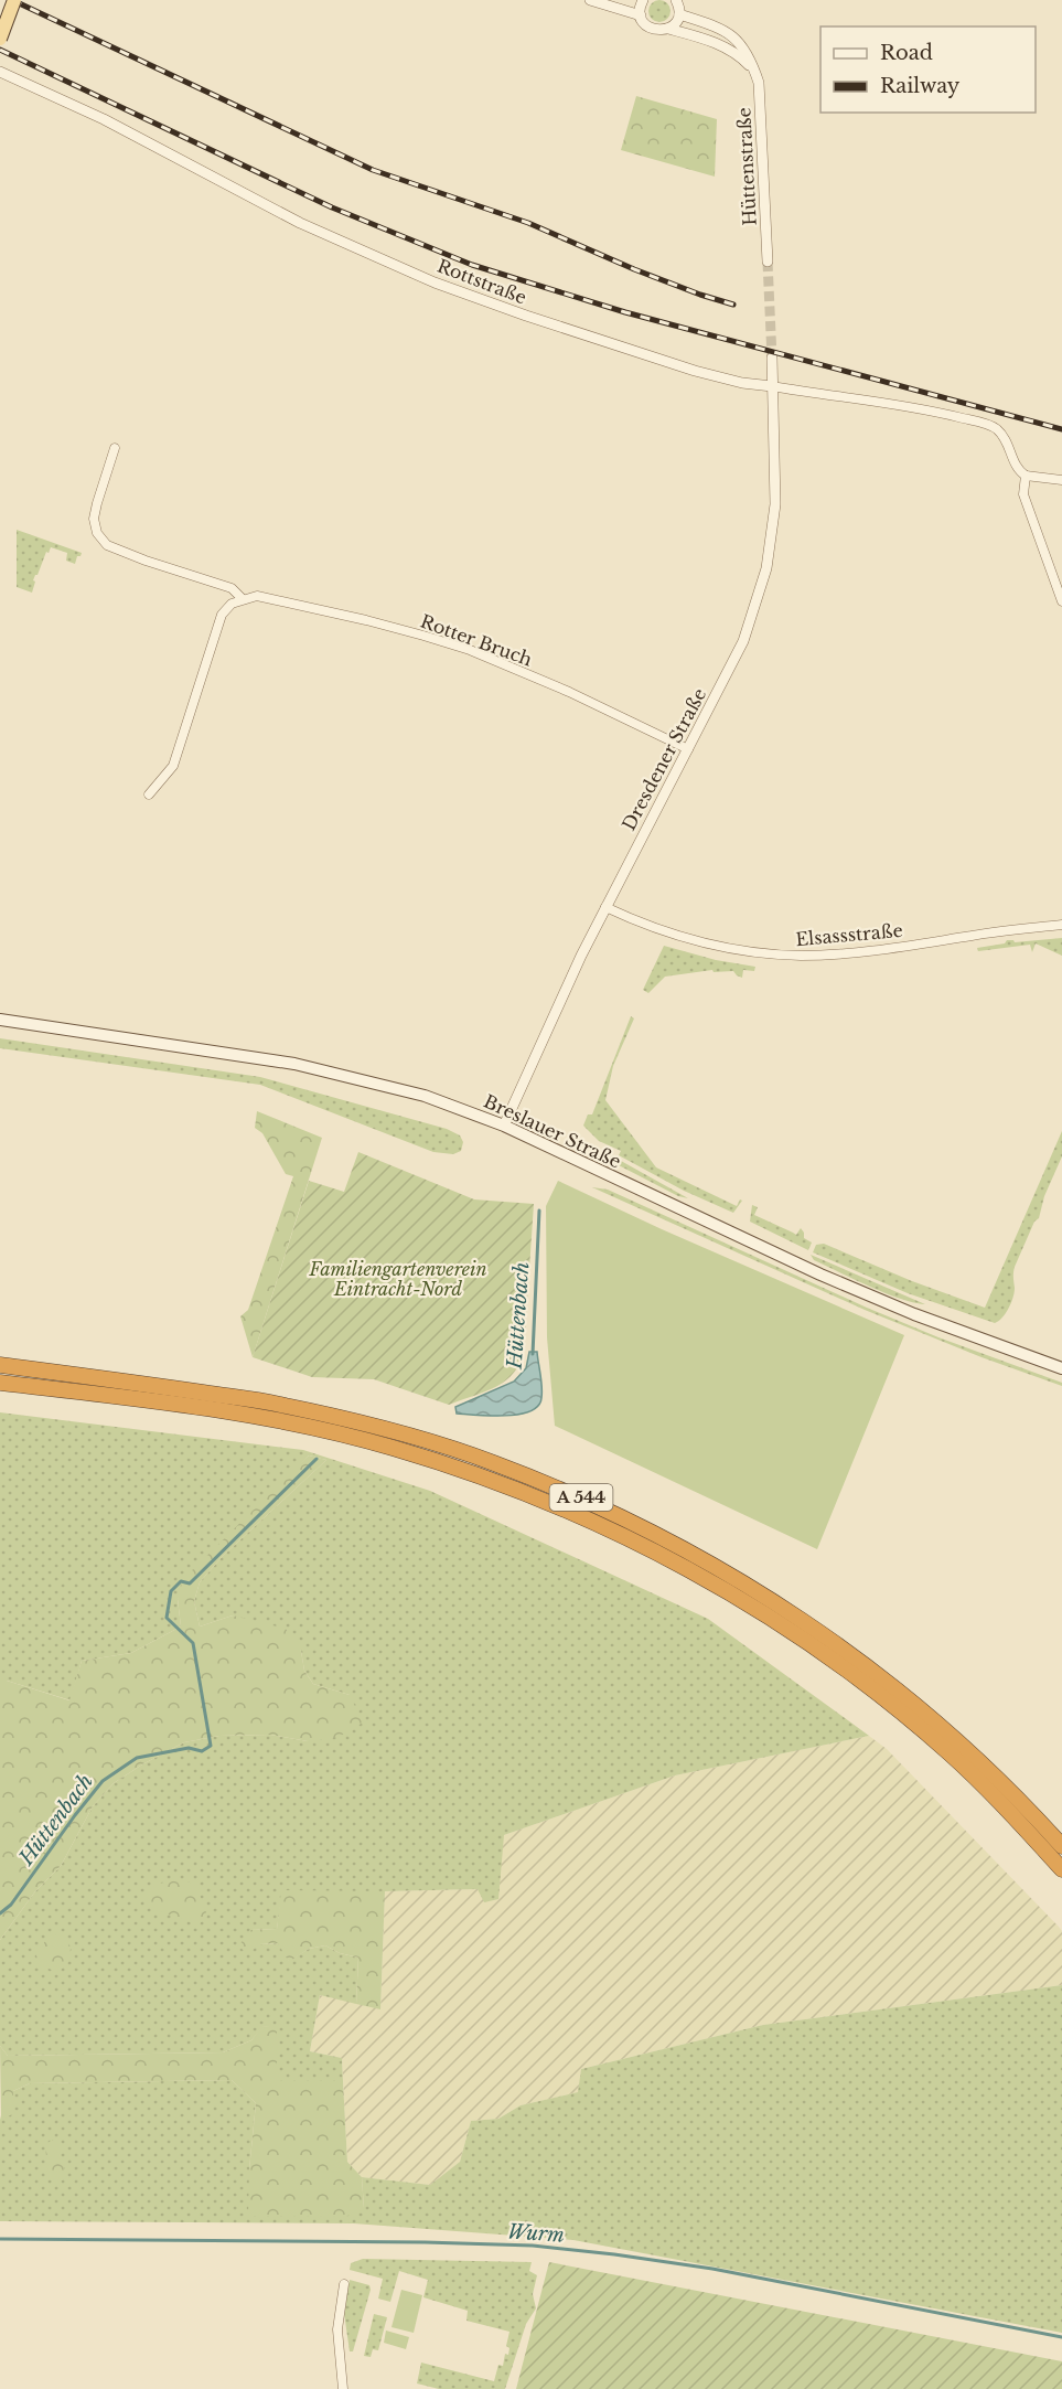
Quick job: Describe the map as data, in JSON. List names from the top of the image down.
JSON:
{
  "streets": {
    "highway": ["A 544"],
    "main road": ["Breslauer Straße"],
    "street": [
      "Hüttenstraße",
      "Rottstraße",
      "Rotter Bruch",
      "Dresdener Straße",
      "Elsassstraße"
    ]
  },
  "crossings": [
    ["Rottstraße", "Dresdener Straße"],
    ["Rotter Bruch", "Dresdener Straße"],
    ["Dresdener Straße", "Elsassstraße"],
    ["Dresdener Straße", "Breslauer Straße"]
  ],
  "water": ["Hüttenbach", "Wurm"],
  "parks": ["Familiengartenverein Eintracht-Nord"],
  "legend": ["Road", "Railway"]
}
